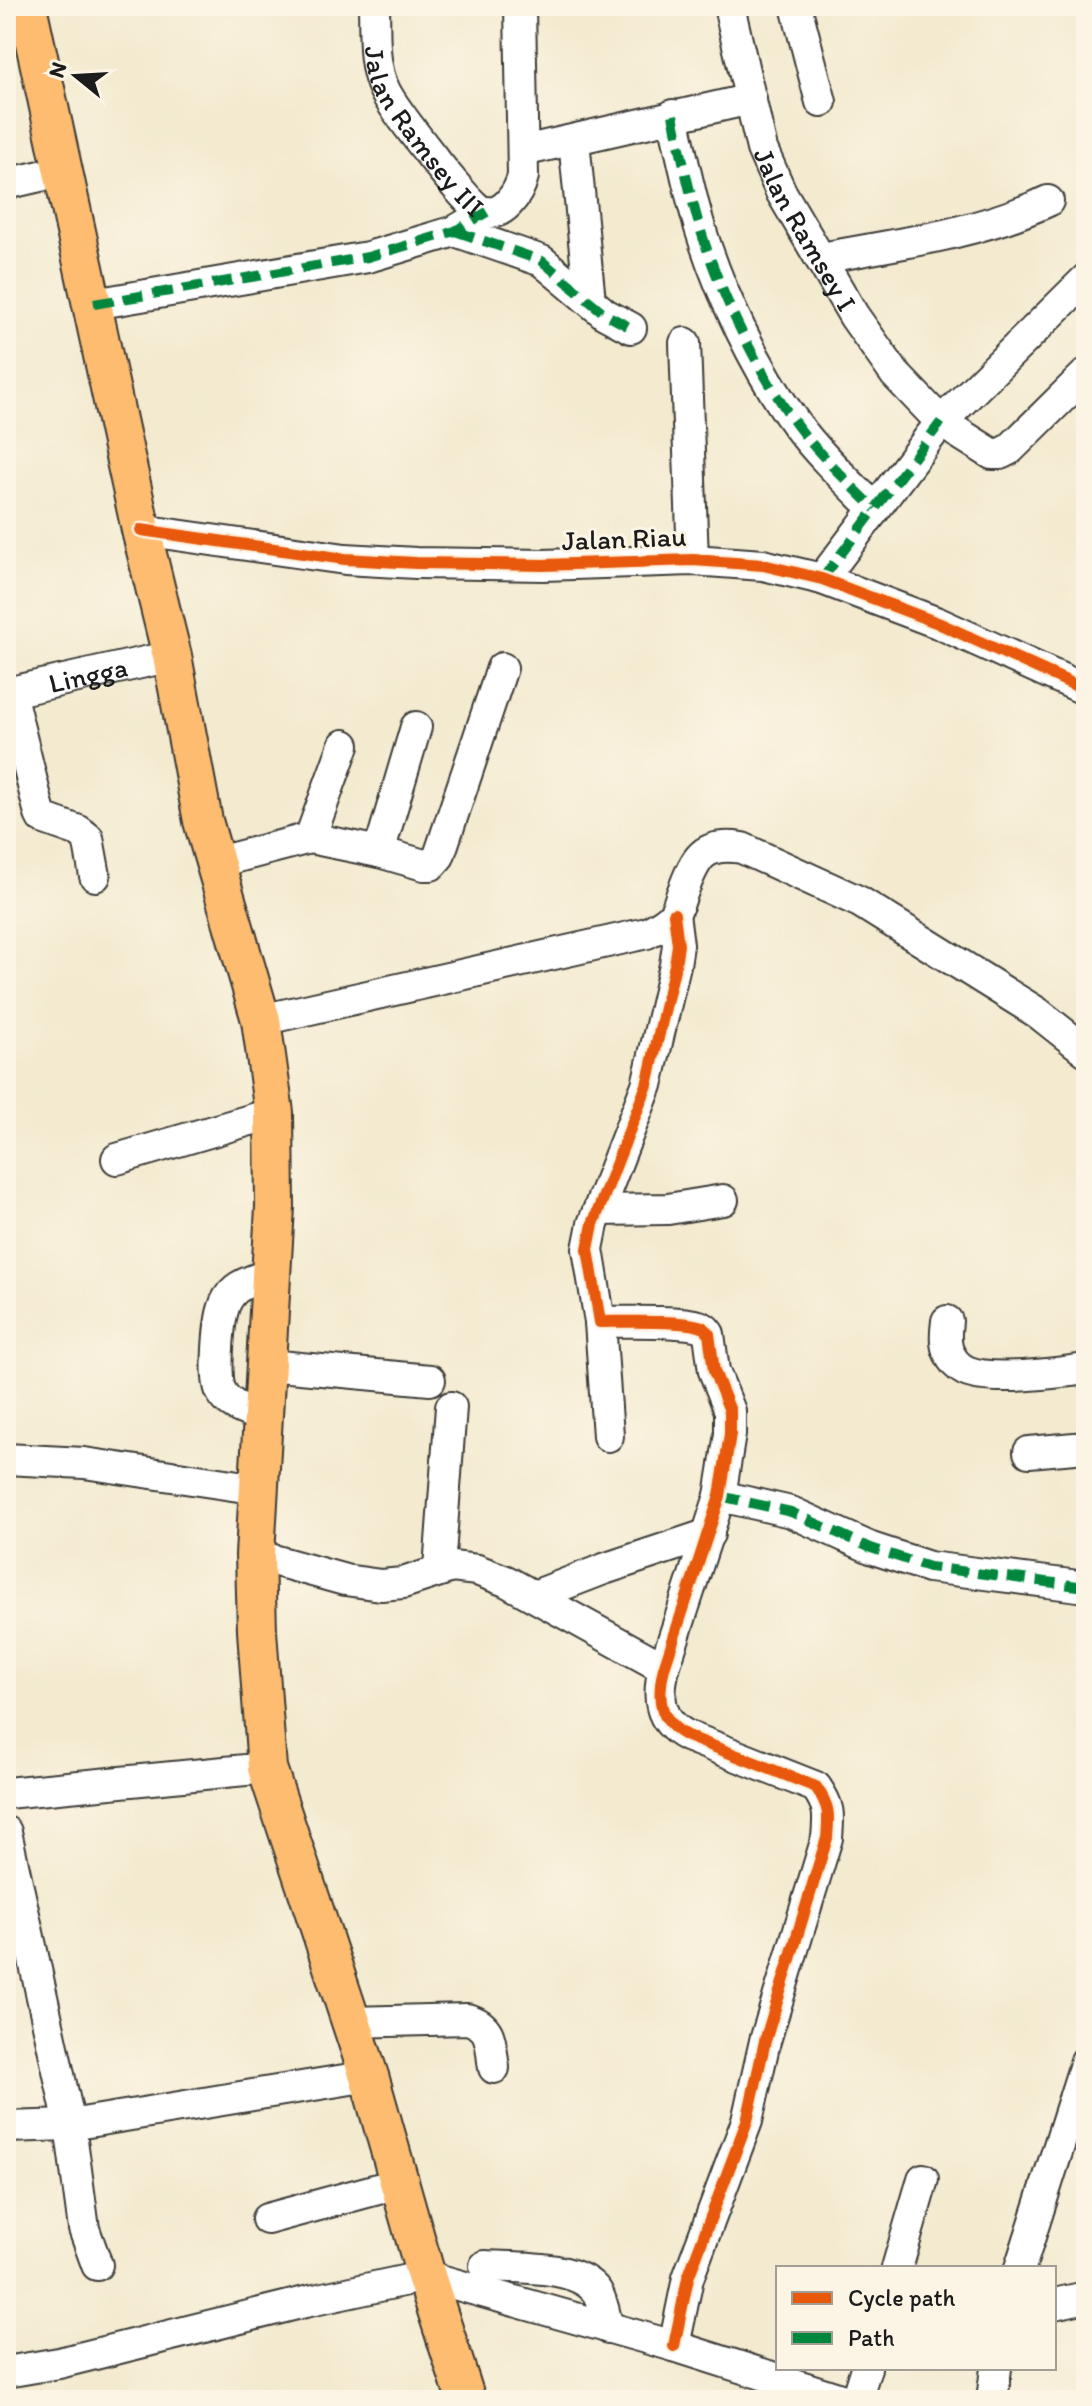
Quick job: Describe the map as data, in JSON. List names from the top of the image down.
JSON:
{
  "streets": {
    "street": [
      "Jalan Ramsey III",
      "Jalan Ramsey I",
      "Jalan Riau",
      "Lingga"
    ]
  },
  "legend": ["Cycle path", "Path"],
  "north": "left"
}
